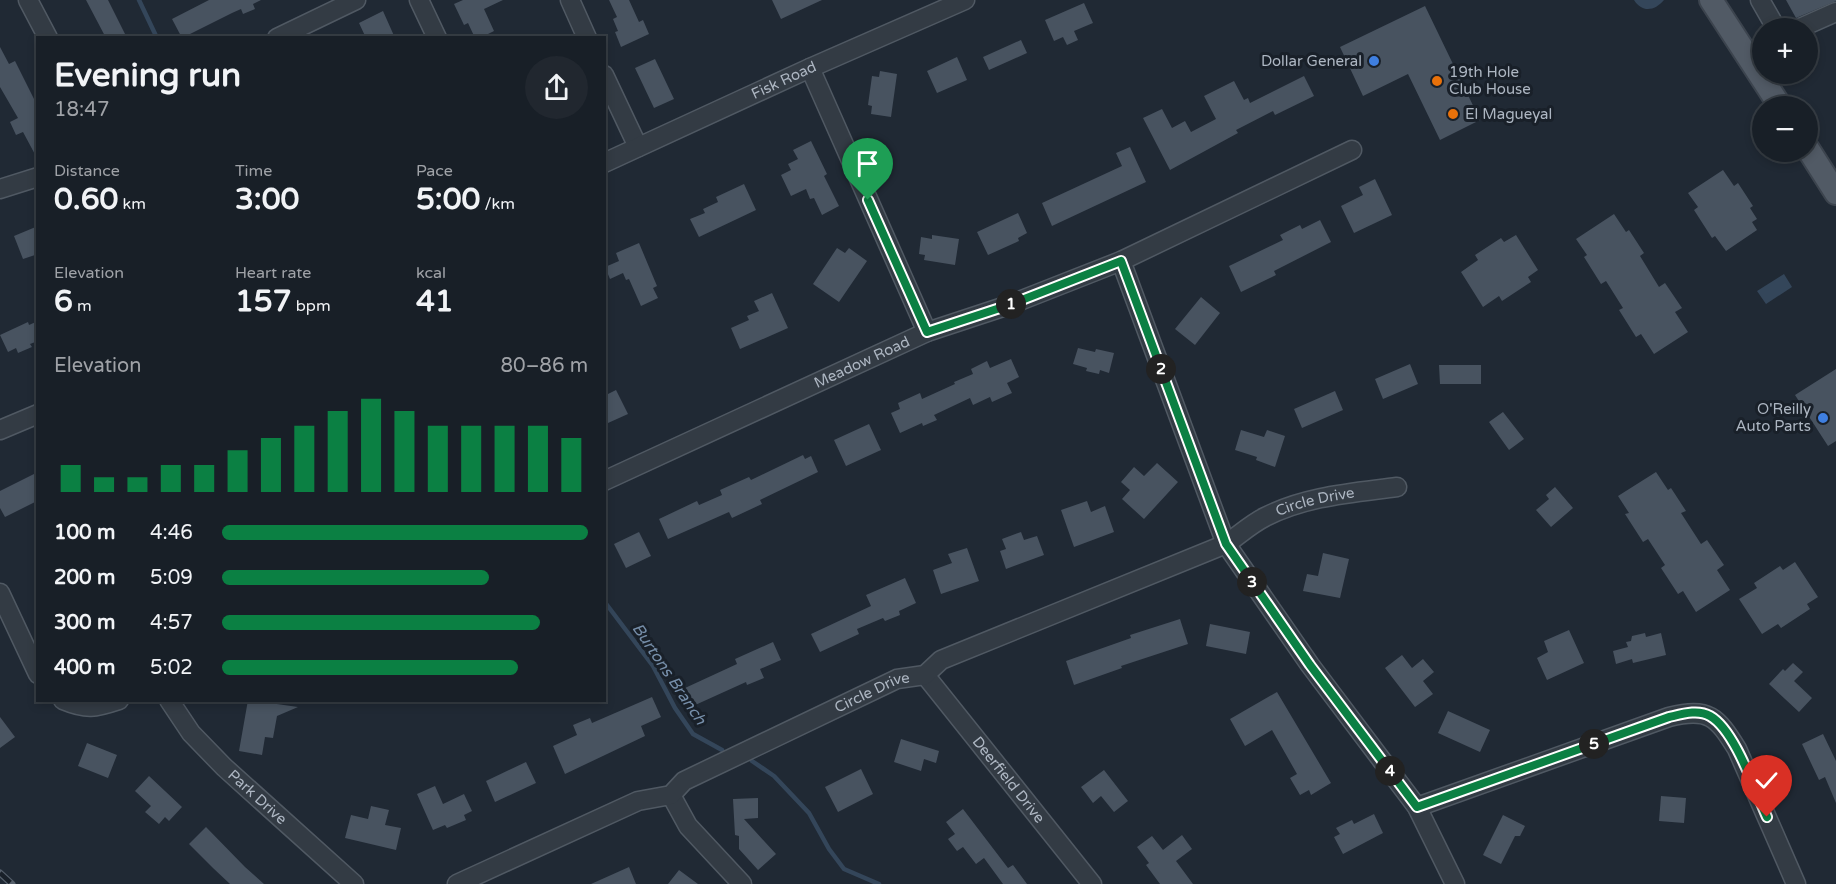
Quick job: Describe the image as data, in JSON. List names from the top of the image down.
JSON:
{
  "streets": {
    "street": [
      "Fisk Road",
      "Meadow Road",
      "Circle Drive",
      "Deerfield Drive",
      "Park Drive"
    ]
  },
  "crossings": [
    ["Circle Drive", "Deerfield Drive"]
  ],
  "water": ["Burtons Branch"],
  "places": [
    "Dollar General",
    "19th Hole Club House",
    "El Magueyal",
    "O'Reilly Auto Parts"
  ],
  "page": {
    "map_buttons": ["+", "−"],
    "heading": ["Evening run", "18:47"],
    "stats": [
      ["Distance", "0.60 km"],
      ["Time", "3:00"],
      ["Pace", "5:00 /km"],
      ["Elevation", "6 m"],
      ["Heart rate", "157 bpm"],
      ["kcal", "41"]
    ],
    "pins": [
      "1",
      "2",
      "3",
      "5",
      "4"
    ],
    "chart": ["Elevation", "80–86 m"],
    "list": [
      {
        "name": "100 m",
        "note": "4:46"
      },
      {
        "name": "200 m",
        "note": "5:09"
      },
      {
        "name": "300 m",
        "note": "4:57"
      },
      {
        "name": "400 m",
        "note": "5:02"
      }
    ]
  }
}
